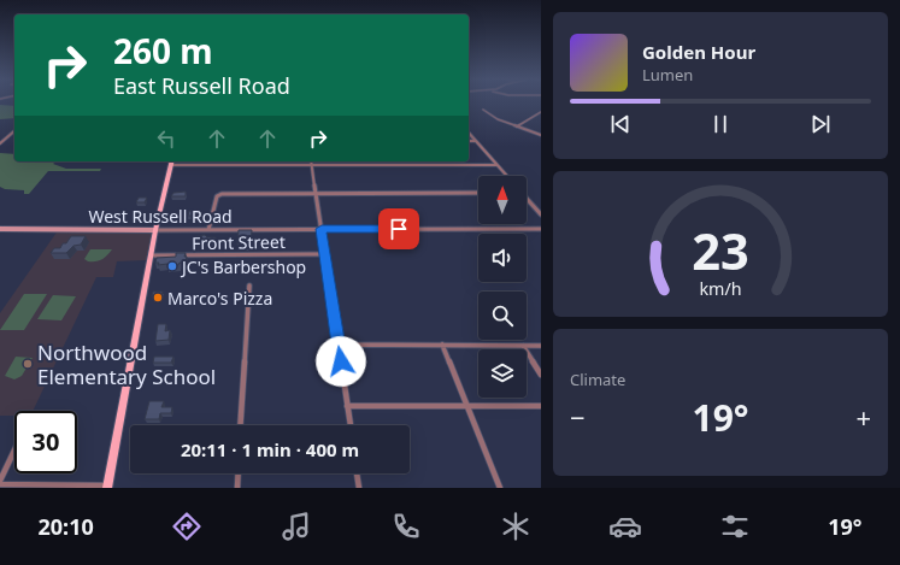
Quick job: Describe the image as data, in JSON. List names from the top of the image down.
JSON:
{
  "streets": {
    "main road": ["West Russell Road"],
    "street": ["Front Street"]
  },
  "places": ["JC's Barbershop", "Marco's Pizza", "Northwood Elementary School"],
  "north": "top",
  "page": {
    "turn": ["260 m", "East Russell Road"],
    "song": ["Golden Hour", "Lumen"],
    "tile": "Climate",
    "heat": ["−", "19°", "+"],
    "limit": "30",
    "trip": "20:11 · 1 min · 400 m",
    "tabs": ["20:10", "19°"],
    "gauge": ["23", "km/h"]
  }
}
